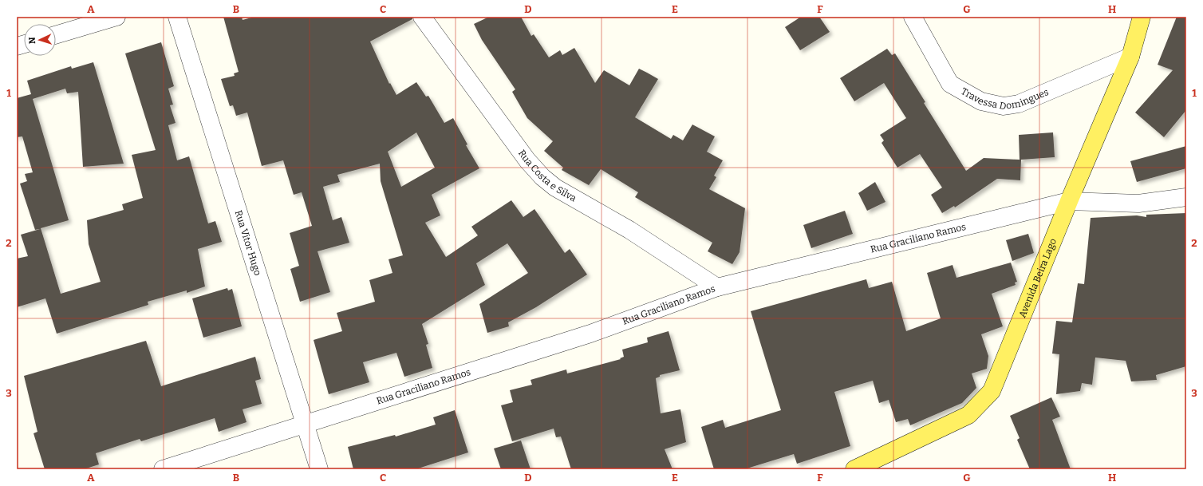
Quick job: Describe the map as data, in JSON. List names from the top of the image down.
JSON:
{
  "streets": {
    "main road": ["Avenida Beira Lago"],
    "street": [
      "Travessa Domingues",
      "Rua Costa e Silva",
      "Rua Graciliano Ramos",
      "Rua Vitor Hugo"
    ]
  },
  "crossings": [
    ["Travessa Domingues", "Avenida Beira Lago"],
    ["Rua Costa e Silva", "Rua Graciliano Ramos"],
    ["Rua Graciliano Ramos", "Rua Vitor Hugo"],
    ["Rua Graciliano Ramos", "Avenida Beira Lago"]
  ],
  "north": "left",
  "grid": {
    "columns": [
      "A",
      "B",
      "C",
      "D",
      "E",
      "F",
      "G",
      "H"
    ],
    "rows": ["1", "2", "3"]
  }
}
